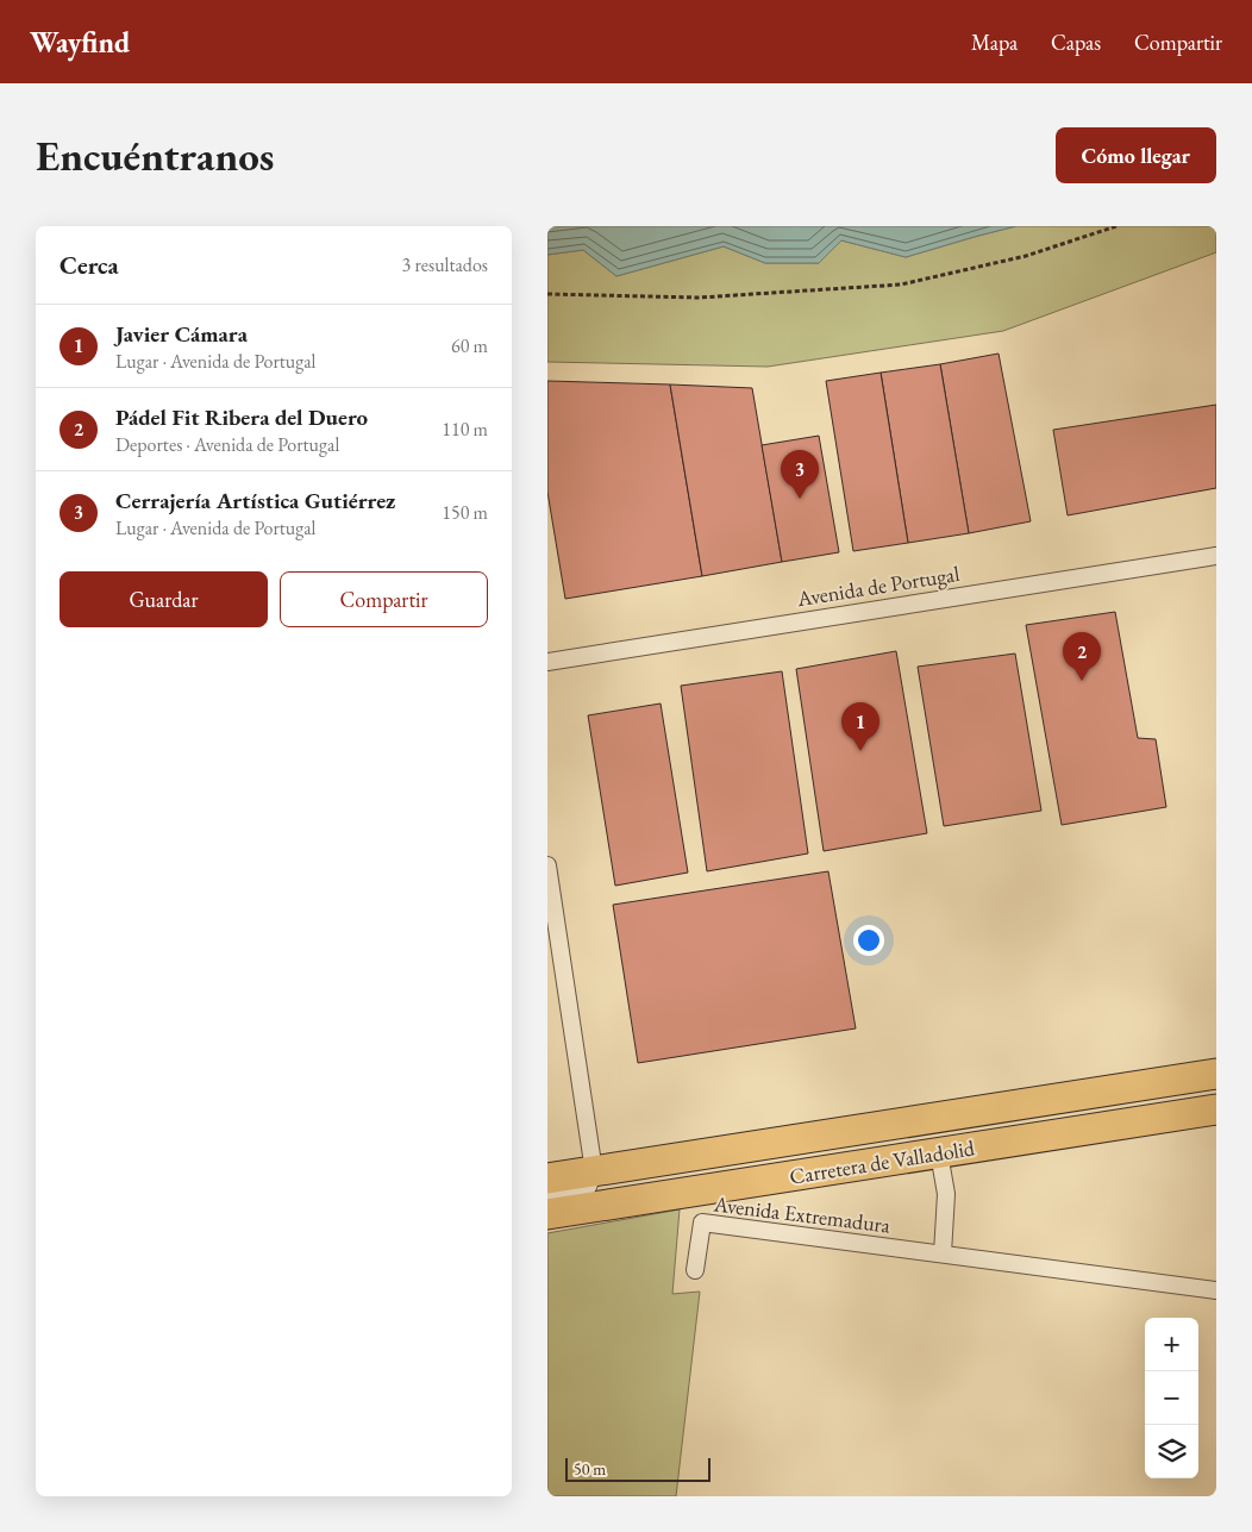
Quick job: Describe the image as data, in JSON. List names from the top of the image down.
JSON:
{
  "streets": {
    "highway": ["Carretera de Valladolid"],
    "street": ["Avenida de Portugal", "Avenida Extremadura"]
  },
  "scale_bar": "50 m",
  "page": {
    "header": "Wayfind",
    "nav": ["Mapa", "Capas", "Compartir"],
    "buttons": [
      "Cómo llegar",
      ["Guardar", "Compartir"]
    ],
    "title": "Encuéntranos",
    "heading": ["Cerca", "3 resultados"],
    "list": [
      {
        "mark": "1",
        "name": "Javier Cámara",
        "note": "Lugar · Avenida de Portugal",
        "value": "60 m"
      },
      {
        "mark": "2",
        "name": "Pádel Fit Ribera del Duero",
        "note": "Deportes · Avenida de Portugal",
        "value": "110 m"
      },
      {
        "mark": "3",
        "name": "Cerrajería Artística Gutiérrez",
        "note": "Lugar · Avenida de Portugal",
        "value": "150 m"
      }
    ],
    "pins": ["3", "2", "1"],
    "map_buttons": ["+", "−"],
    "scale": "50 m"
  }
}
